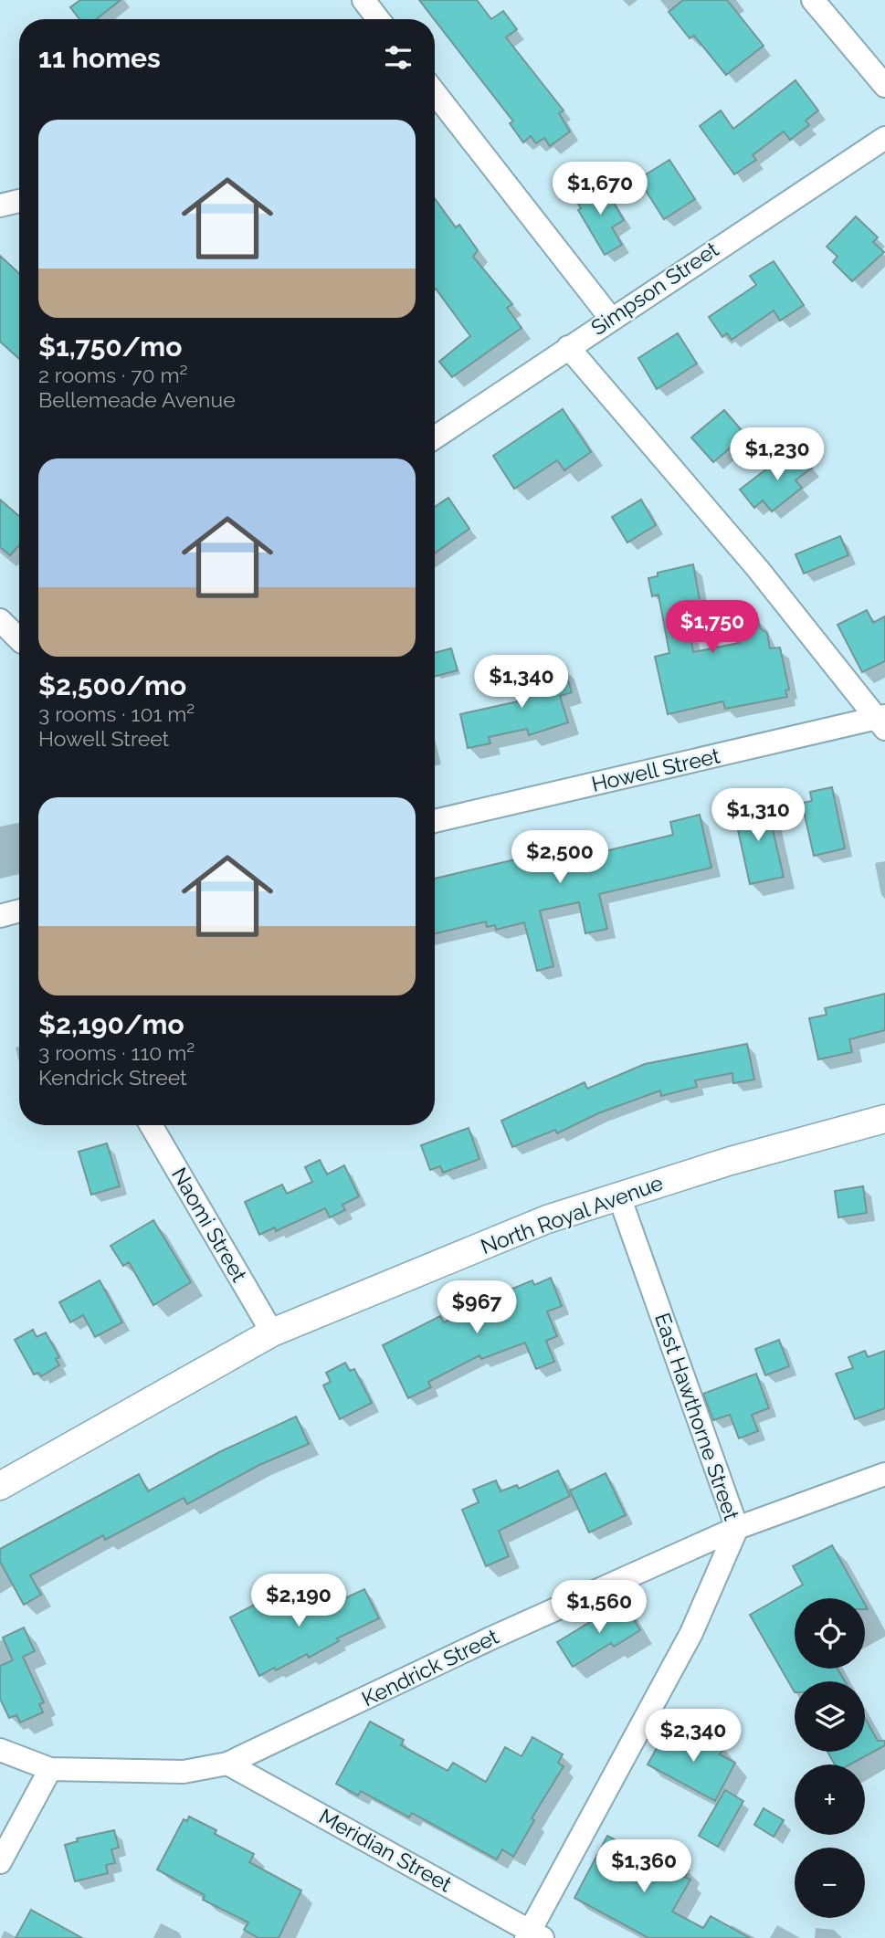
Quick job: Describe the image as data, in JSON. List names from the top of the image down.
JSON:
{
  "streets": {
    "street": [
      "Simpson Street",
      "Howell Street",
      "North Royal Avenue",
      "Naomi Street",
      "East Hawthorne Street",
      "Kendrick Street",
      "Meridian Street"
    ]
  },
  "crossings": [
    ["North Royal Avenue", "Naomi Street"],
    ["North Royal Avenue", "East Hawthorne Street"],
    ["East Hawthorne Street", "Kendrick Street"],
    ["East Hawthorne Street", "Meridian Street"],
    ["Kendrick Street", "Meridian Street"]
  ],
  "page": {
    "heading": "11 homes",
    "list": [
      {
        "name": "$1,750/mo",
        "note": "2 rooms · 70 m² · Bellemeade Avenue"
      },
      {
        "name": "$2,500/mo",
        "note": "3 rooms · 101 m² · Howell Street"
      },
      {
        "name": "$2,190/mo",
        "note": "3 rooms · 110 m² · Kendrick Street"
      }
    ],
    "price": [
      "$1,670",
      "$1,230",
      "$1,750",
      "$1,340",
      "$1,310",
      "$2,500",
      "$967",
      "$2,190",
      "$1,560",
      "$2,340",
      "$1,360"
    ],
    "map_buttons": ["+", "−"]
  }
}
